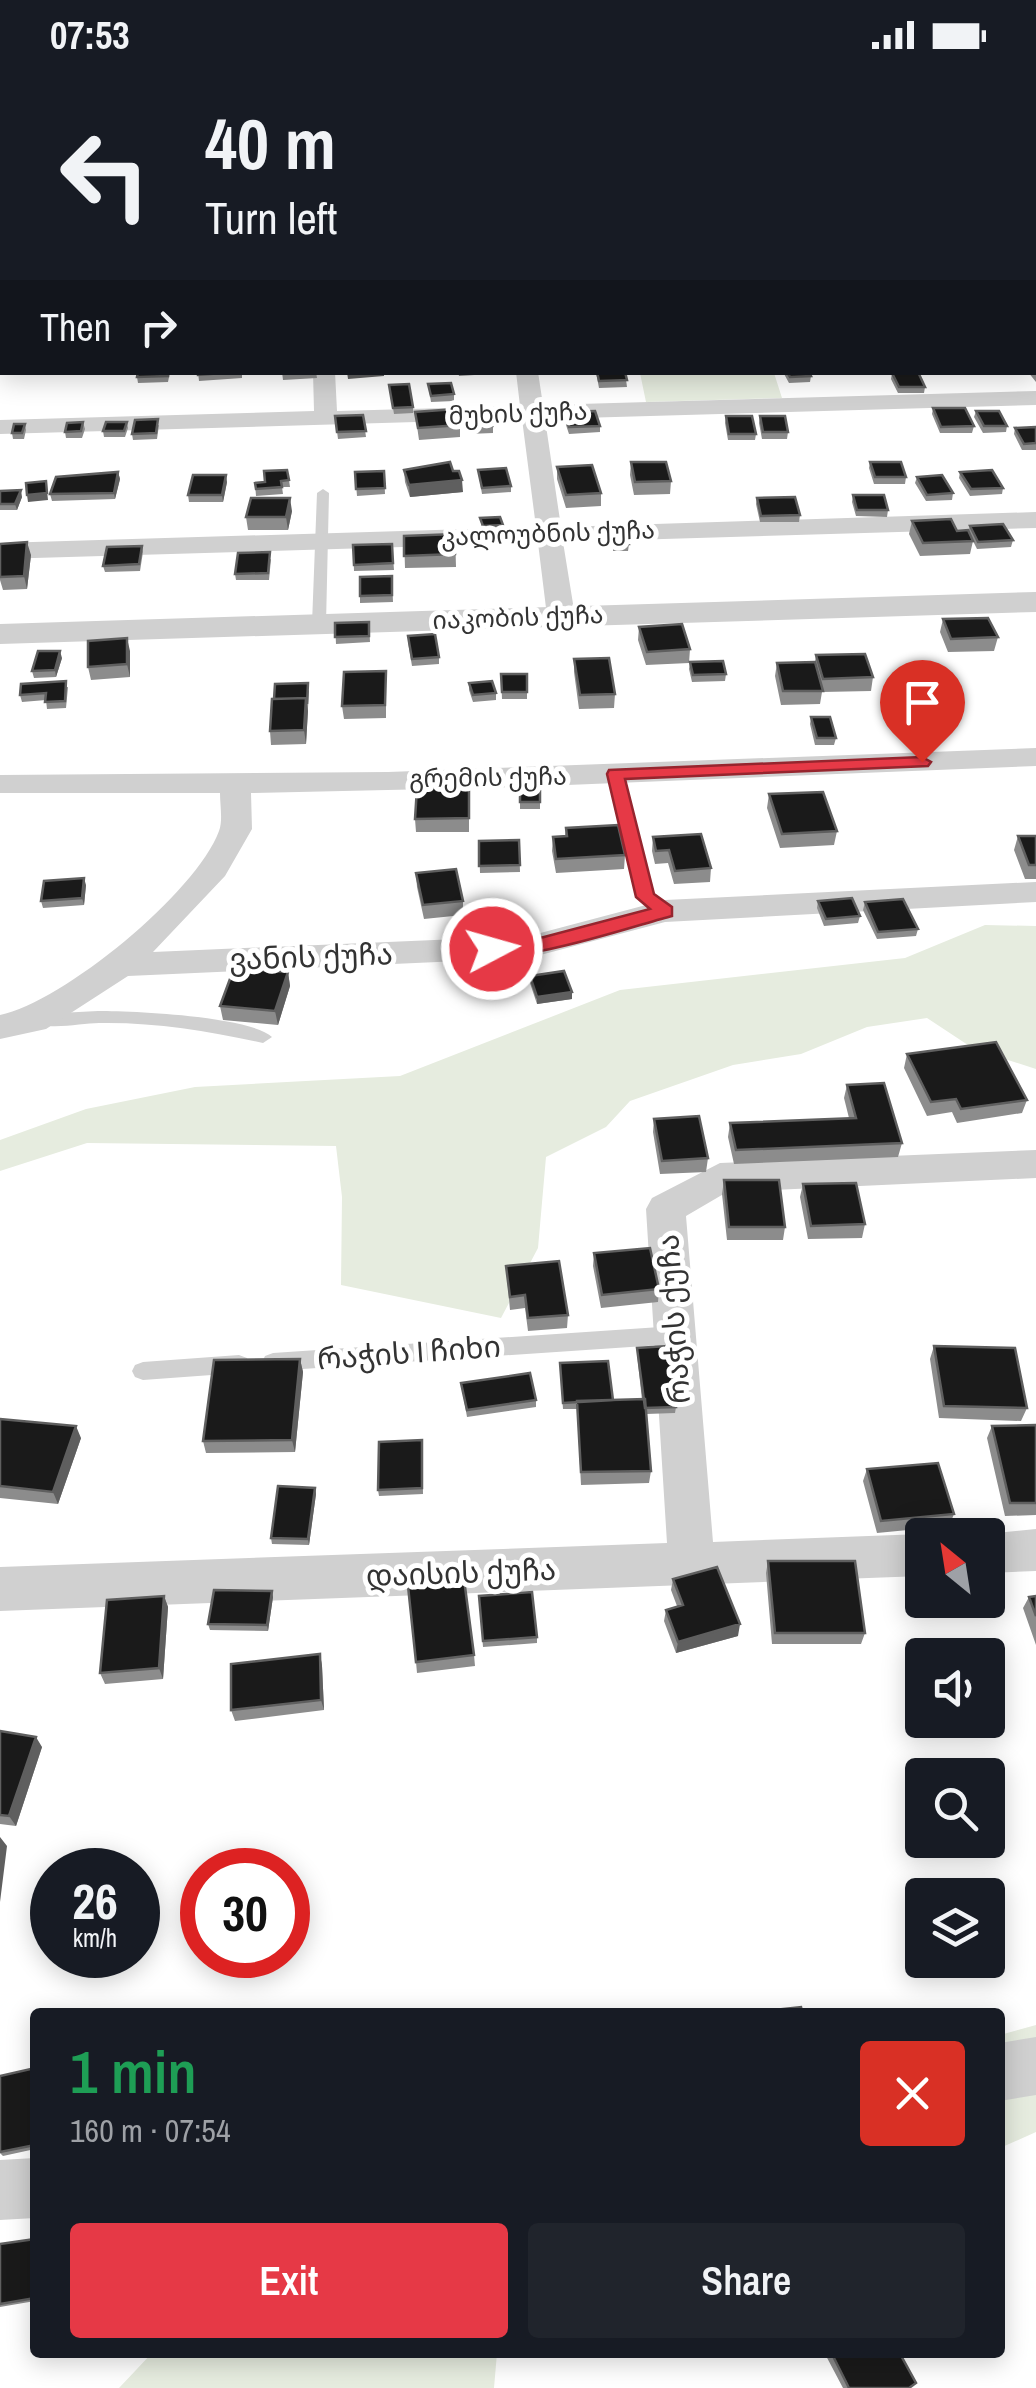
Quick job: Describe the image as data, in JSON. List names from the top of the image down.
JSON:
{
  "streets": {
    "street": [
      "მუხის ქუჩა",
      "კალოუბნის ქუჩა",
      "იაკობის ქუჩა",
      "გრემის ქუჩა",
      "ვანის ქუჩა",
      "რაჭის ქუჩა",
      "დაისის ქუჩა"
    ],
    "lane": ["რაჭის I ჩიხი"]
  },
  "crossings": [
    ["რაჭის ქუჩა", "რაჭის I ჩიხი"],
    ["რაჭის ქუჩა", "დაისის ქუჩა"]
  ],
  "north": "top left",
  "page": {
    "status": "07:53",
    "turn": ["40 m", "Turn left"],
    "then": "Then",
    "speed": "26 km/h",
    "limit": "30",
    "heading": ["1 min", "160 m · 07:54"],
    "buttons": ["Exit", "Share"]
  }
}
